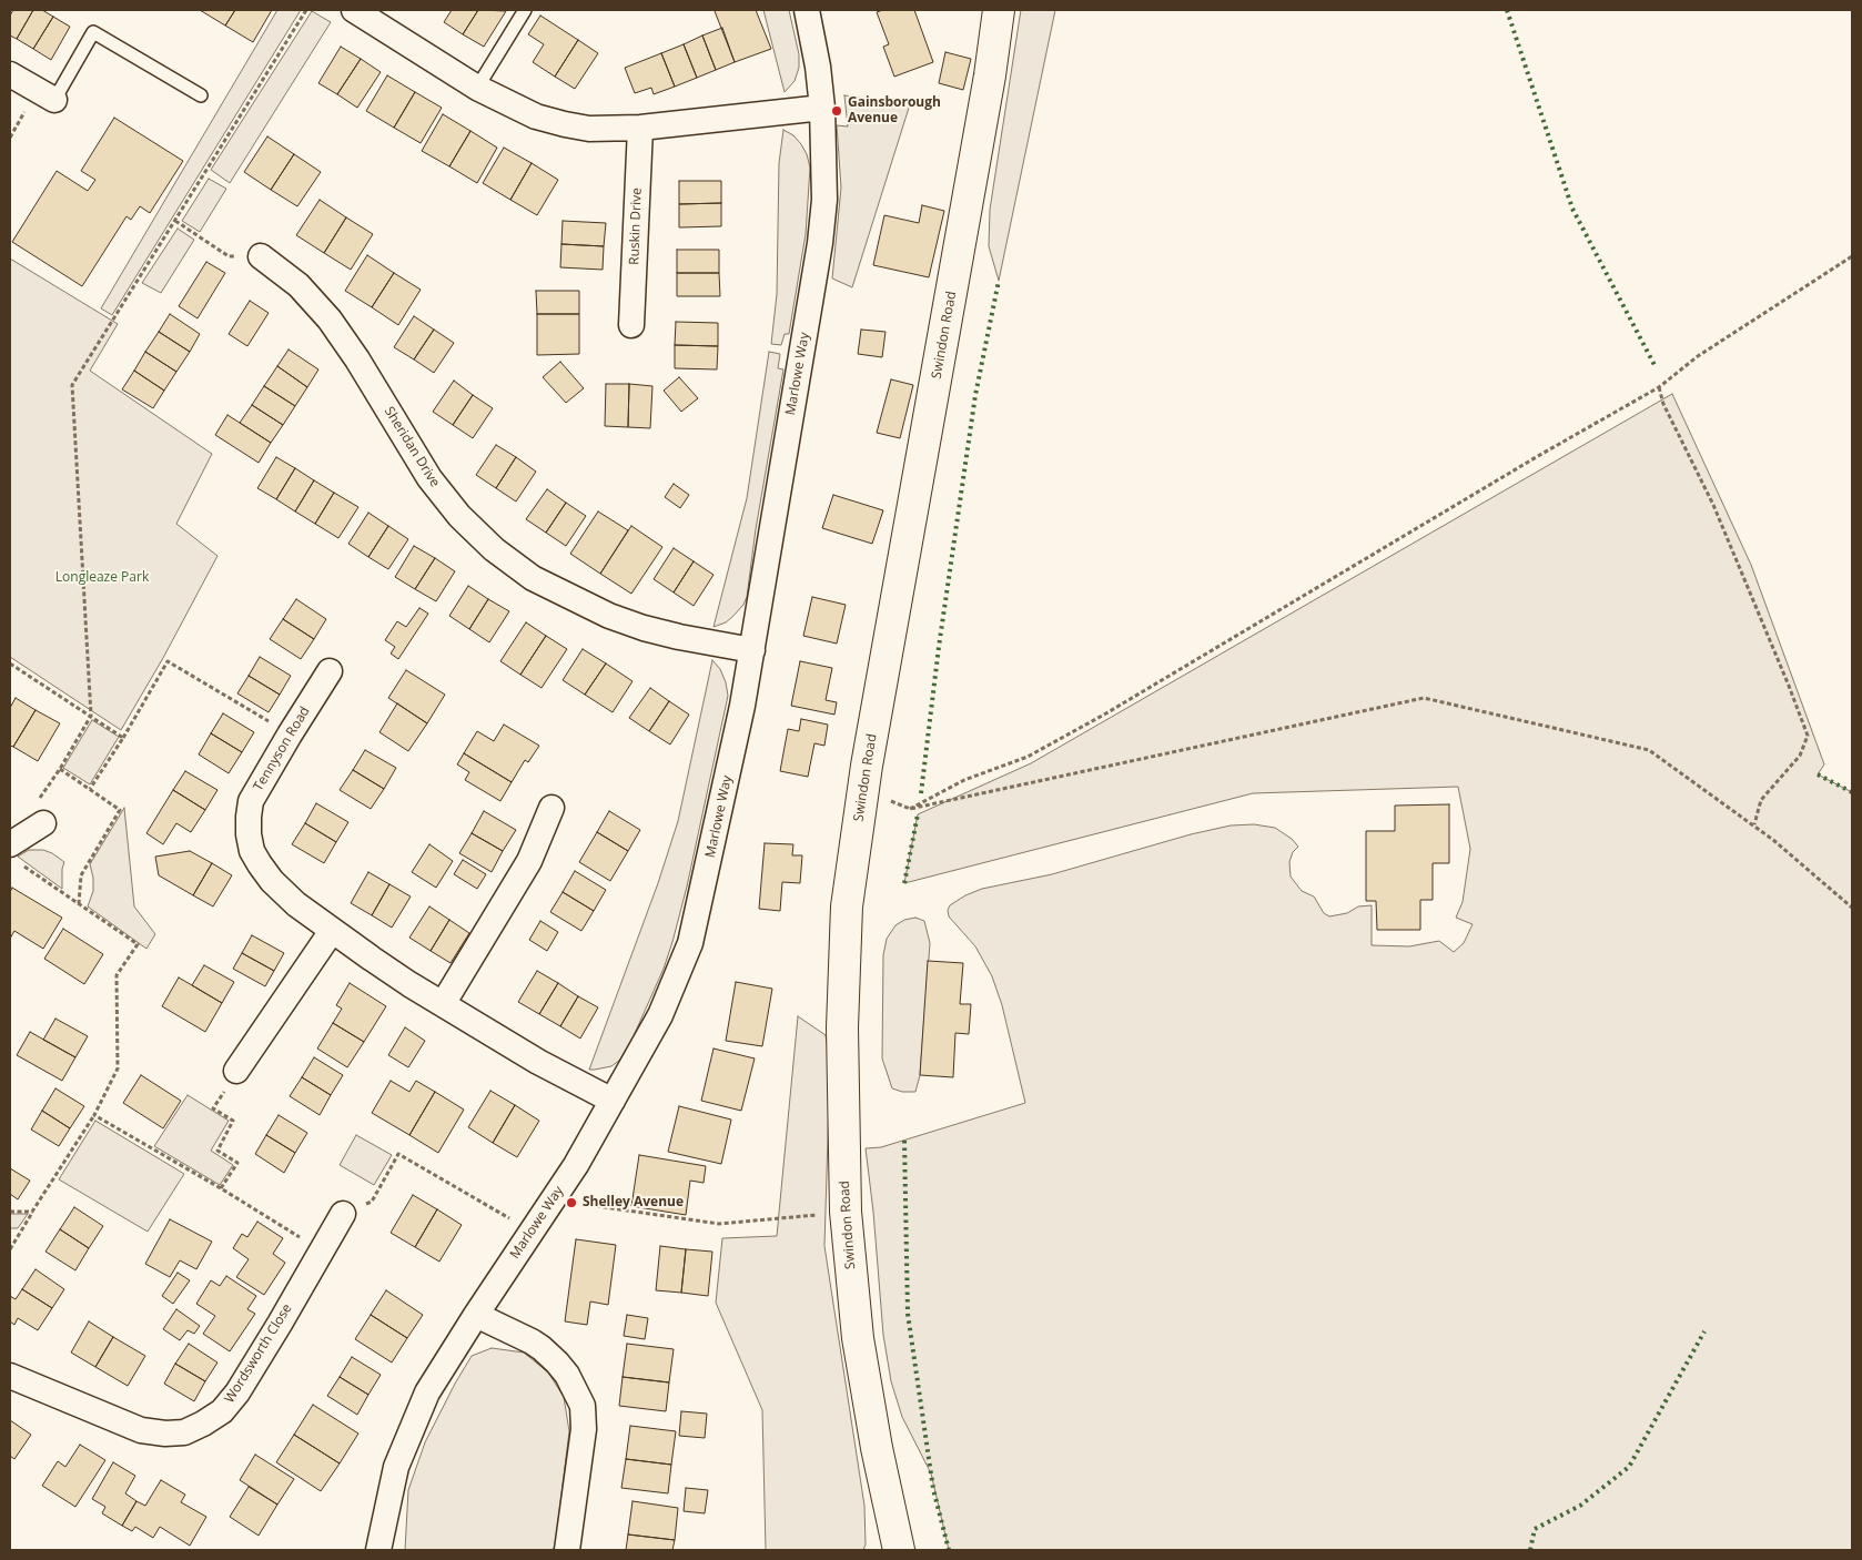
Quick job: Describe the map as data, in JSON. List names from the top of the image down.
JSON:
{
  "streets": {
    "main road": ["Swindon Road"],
    "street": [
      "Ruskin Drive",
      "Marlowe Way",
      "Sheridan Drive",
      "Tennyson Road",
      "Wordsworth Close"
    ]
  },
  "crossings": [
    ["Marlowe Way", "Sheridan Drive"],
    ["Marlowe Way", "Tennyson Road"]
  ],
  "parks": ["Longleaze Park"],
  "places": ["Gainsborough Avenue", "Shelley Avenue"]
}
